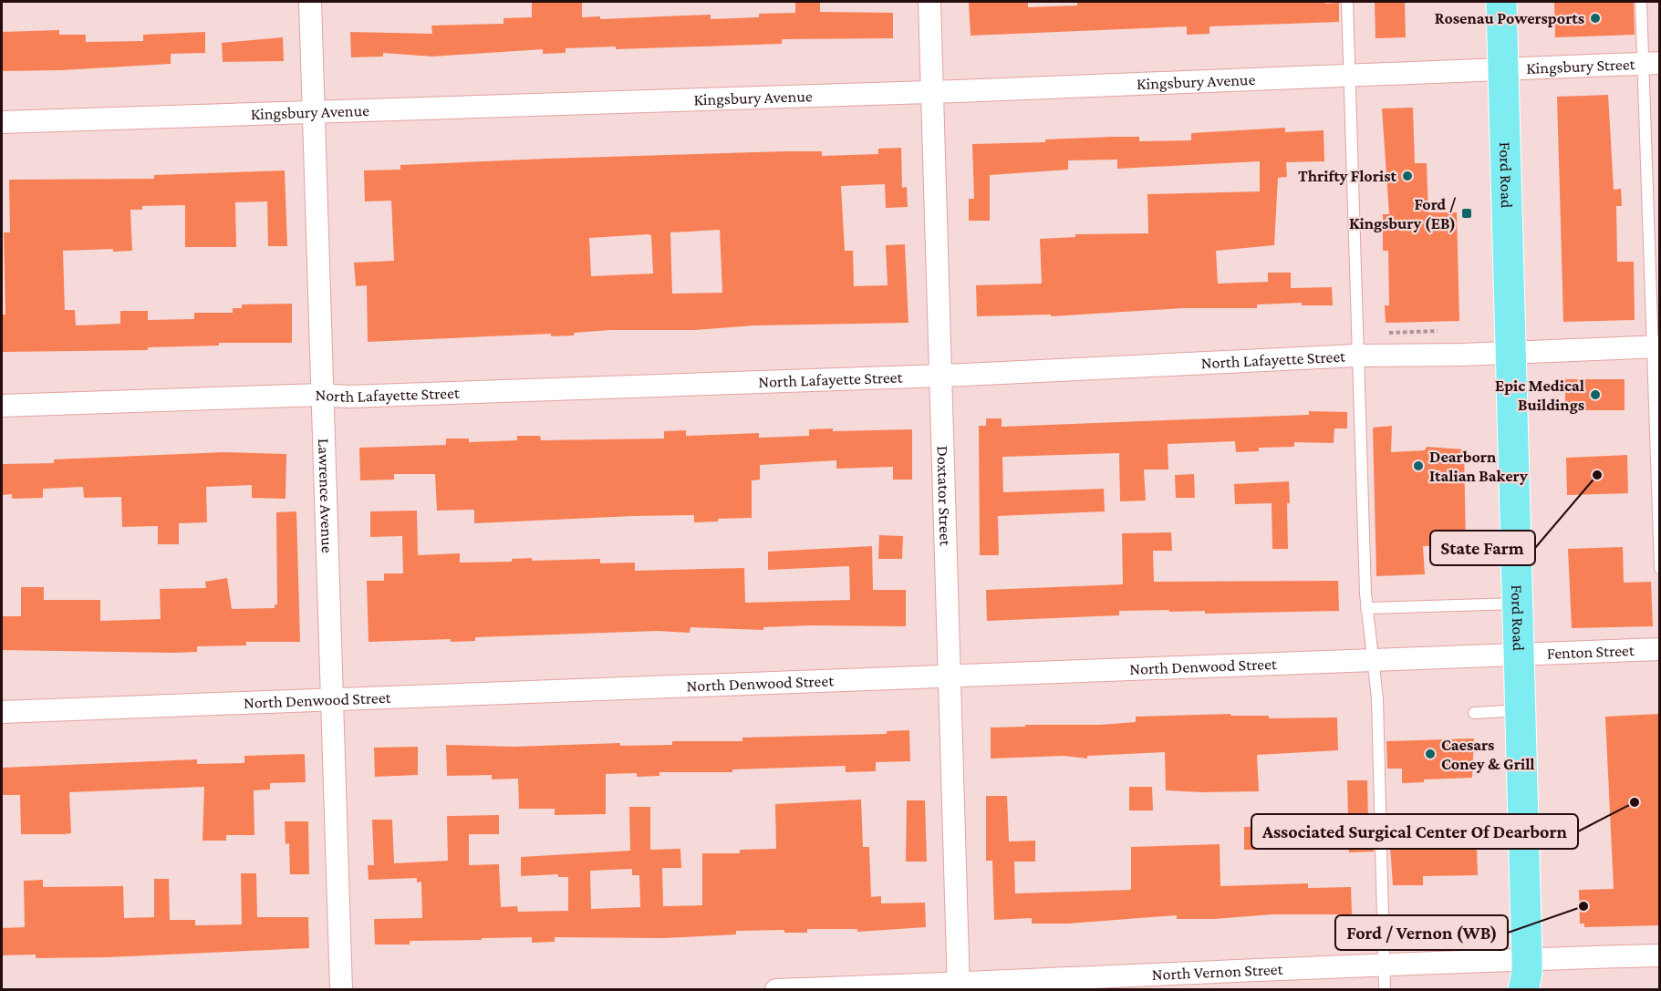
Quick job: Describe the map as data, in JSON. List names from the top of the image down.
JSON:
{
  "streets": {
    "main road": ["Ford Road"],
    "street": [
      "Kingsbury Street",
      "Kingsbury Avenue",
      "North Lafayette Street",
      "Lawrence Avenue",
      "Doxtator Street",
      "Fenton Street",
      "North Denwood Street",
      "North Vernon Street"
    ]
  },
  "crossings": [
    ["Kingsbury Street", "Kingsbury Avenue"],
    ["Kingsbury Street", "Ford Road"],
    ["Kingsbury Avenue", "Ford Road"],
    ["Kingsbury Avenue", "Lawrence Avenue"],
    ["Kingsbury Avenue", "Doxtator Street"],
    ["Ford Road", "North Lafayette Street"],
    ["Ford Road", "Fenton Street"],
    ["Ford Road", "North Denwood Street"],
    ["Ford Road", "North Vernon Street"],
    ["North Lafayette Street", "Lawrence Avenue"],
    ["North Lafayette Street", "Doxtator Street"],
    ["Lawrence Avenue", "North Denwood Street"],
    ["Doxtator Street", "North Denwood Street"],
    ["Doxtator Street", "North Vernon Street"],
    ["Fenton Street", "North Denwood Street"]
  ],
  "places": {
    "other": [
      "Rosenau Powersports",
      "Thrifty Florist",
      "Epic Medical Buildings",
      "Dearborn Italian Bakery",
      "State Farm",
      "Caesars Coney & Grill",
      "Associated Surgical Center Of Dearborn",
      "Ford / Vernon (WB)"
    ],
    "transit": ["Ford / Kingsbury (EB)"]
  }
}
